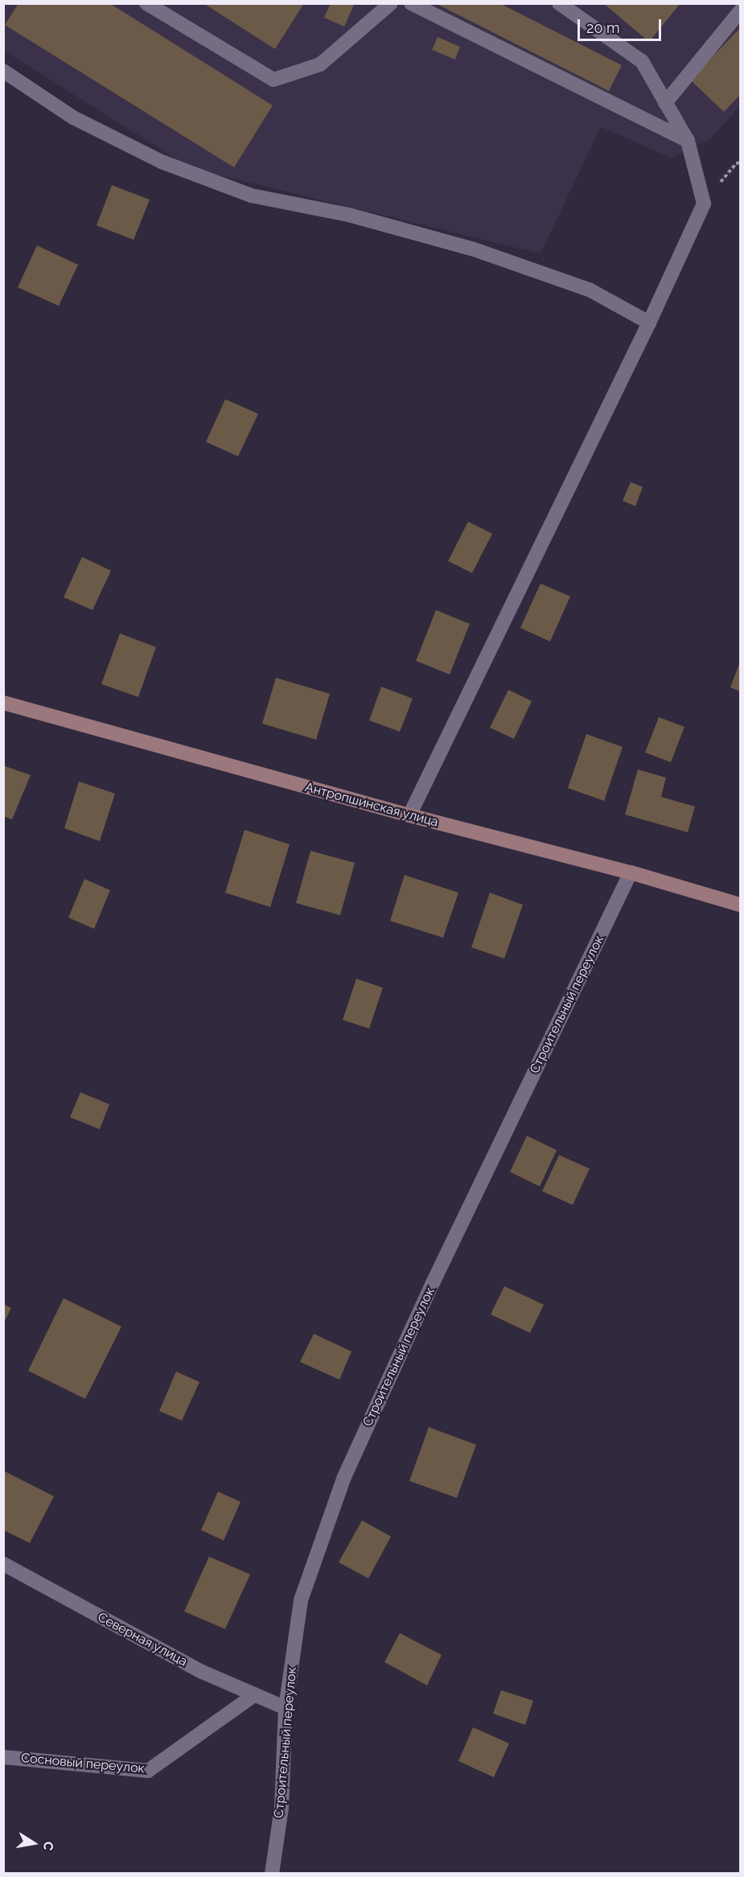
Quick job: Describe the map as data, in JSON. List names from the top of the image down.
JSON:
{
  "streets": {
    "street": [
      "Антропшинская улица",
      "Строительный переулок",
      "Северная улица",
      "Сосновый переулок"
    ]
  },
  "crossings": [
    ["Антропшинская улица", "Строительный переулок"],
    ["Строительный переулок", "Северная улица"],
    ["Северная улица", "Сосновый переулок"]
  ],
  "scale_bar": "20 m",
  "north": "right"
}
